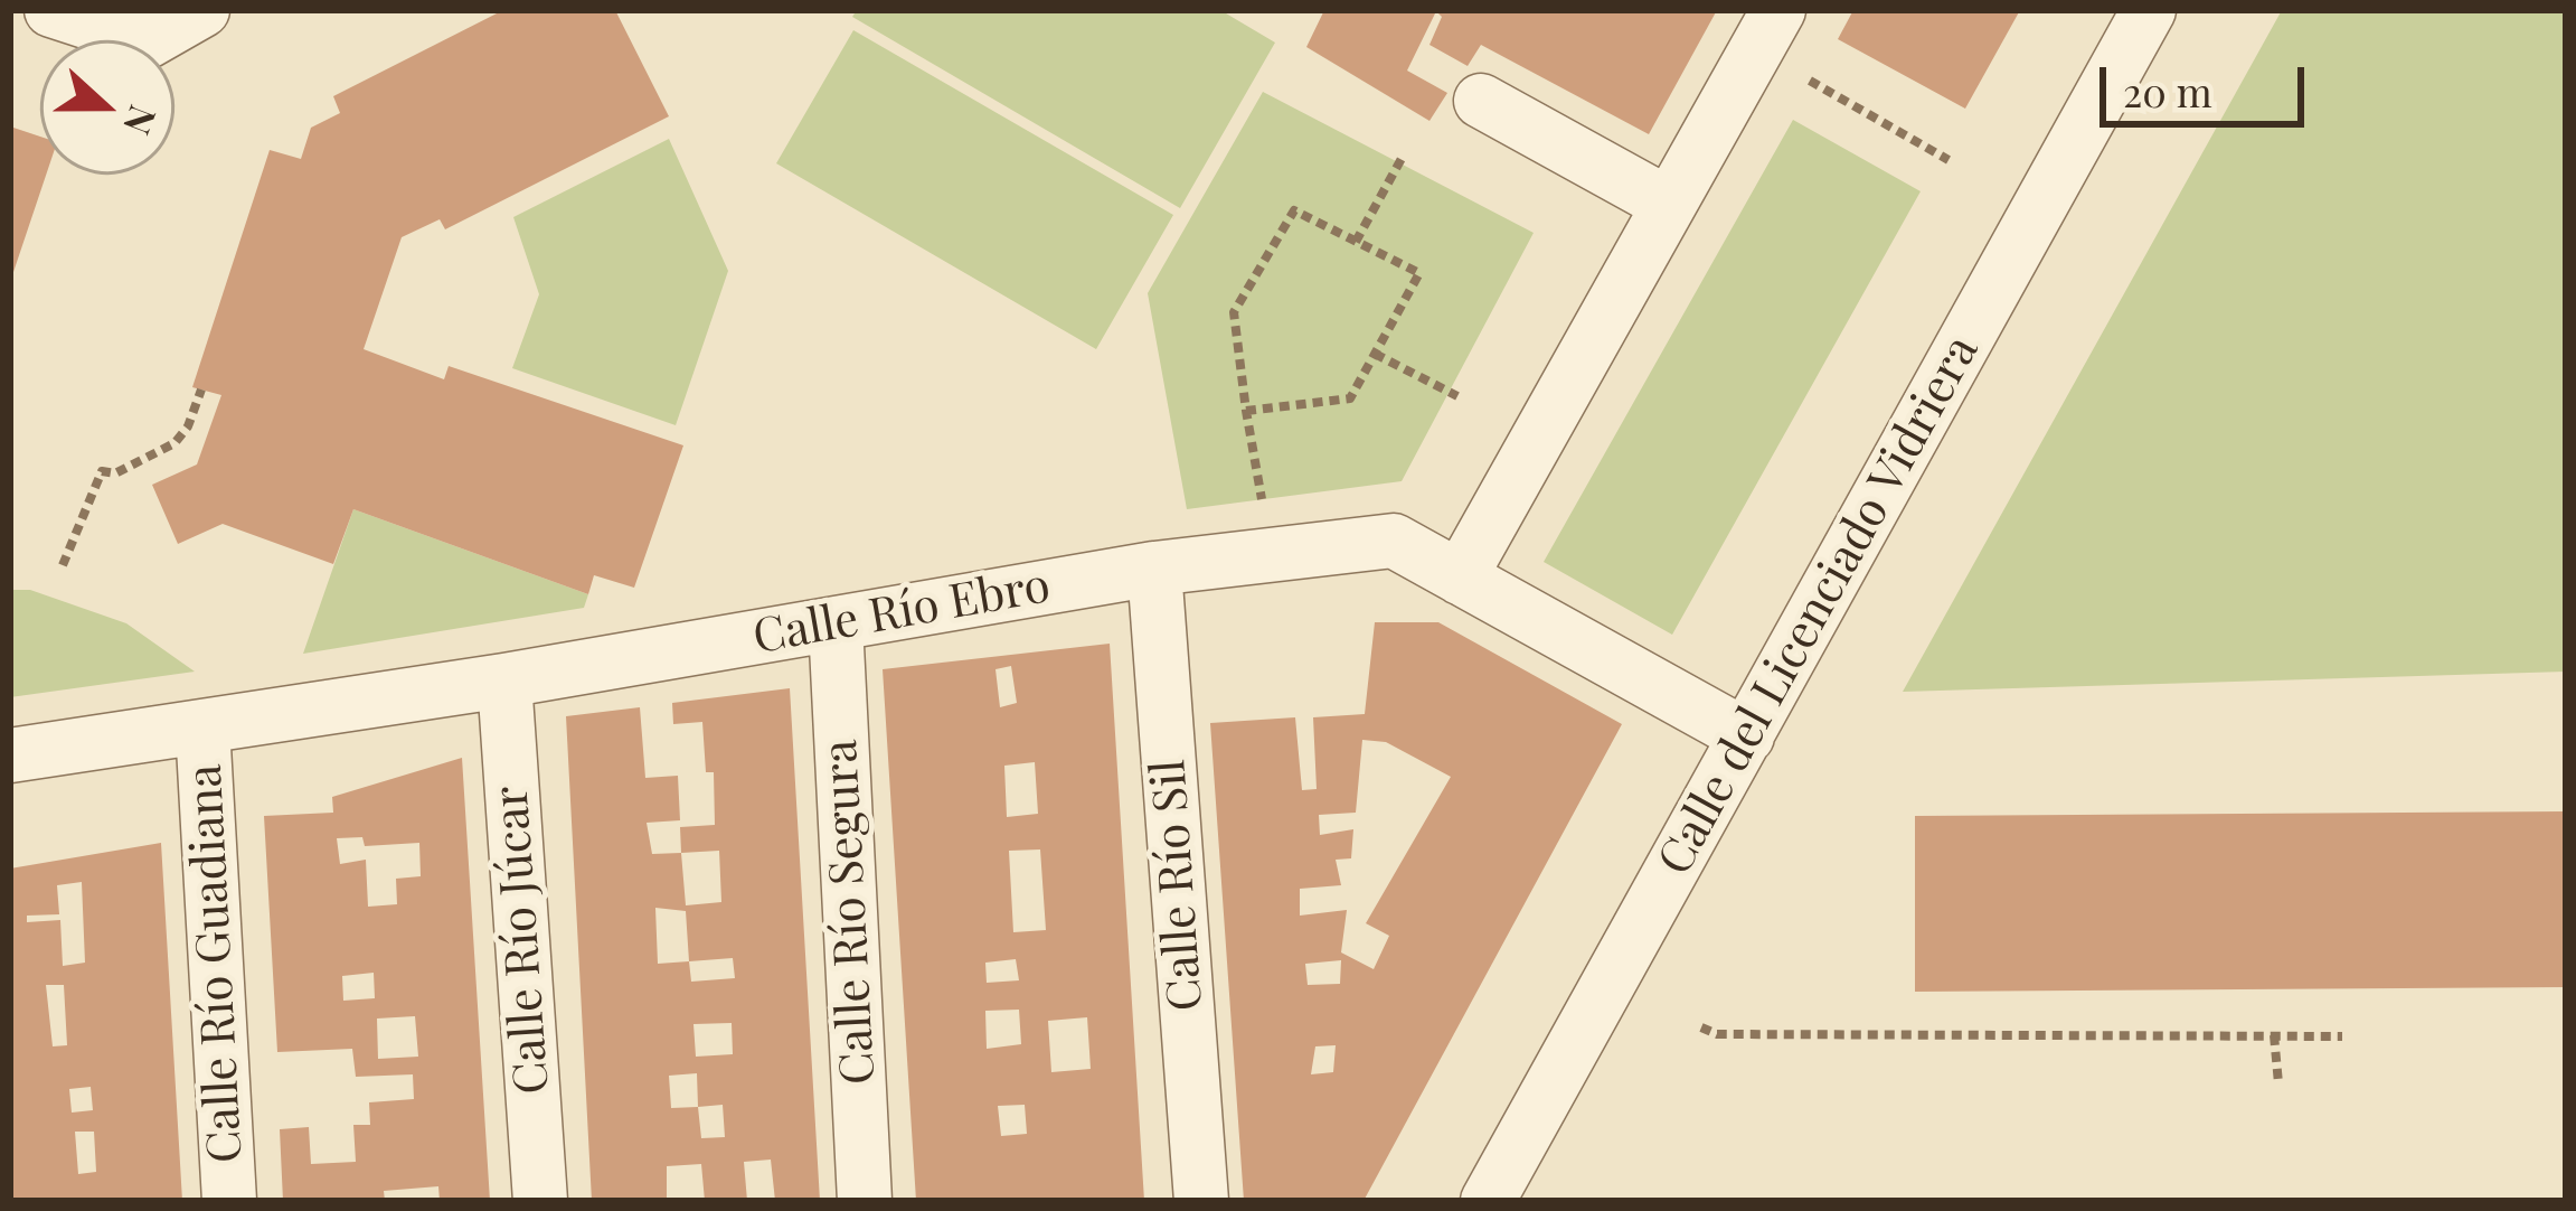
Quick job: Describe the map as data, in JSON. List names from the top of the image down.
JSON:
{
  "streets": {
    "street": [
      "Calle del Licenciado Vidriera",
      "Calle Río Ebro",
      "Calle Río Sil",
      "Calle Río Segura",
      "Calle Río Júcar",
      "Calle Río Guadiana"
    ]
  },
  "crossings": [
    ["Calle del Licenciado Vidriera", "Calle Río Ebro"],
    ["Calle Río Ebro", "Calle Río Sil"],
    ["Calle Río Ebro", "Calle Río Segura"],
    ["Calle Río Ebro", "Calle Río Júcar"],
    ["Calle Río Ebro", "Calle Río Guadiana"]
  ],
  "scale_bar": "20 m",
  "north": "right"
}
